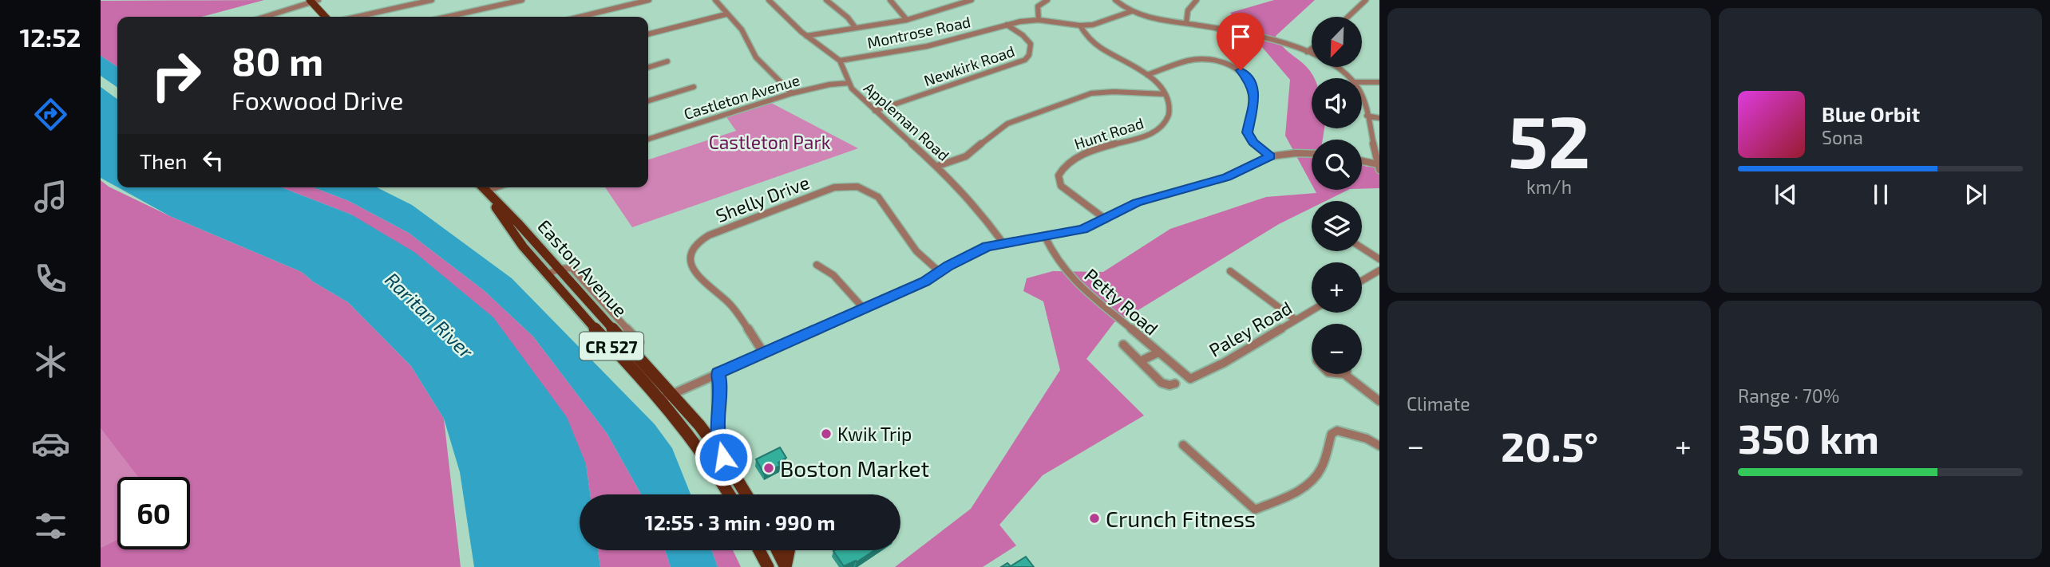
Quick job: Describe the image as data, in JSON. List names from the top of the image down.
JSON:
{
  "streets": {
    "main road": ["Easton Avenue", "CR 527"],
    "street": [
      "Montrose Road",
      "Newkirk Road",
      "Castleton Avenue",
      "Appleman Road",
      "Hunt Road",
      "Shelly Drive",
      "Petty Road",
      "Paley Road"
    ]
  },
  "crossings": [
    ["Montrose Road", "Newkirk Road"],
    ["Montrose Road", "Appleman Road"],
    ["Newkirk Road", "Appleman Road"],
    ["Castleton Avenue", "Appleman Road"],
    ["Petty Road", "Paley Road"]
  ],
  "water": ["Raritan River"],
  "parks": ["Castleton Park"],
  "places": ["Kwik Trip", "Boston Market", "Crunch Fitness"],
  "north": "bottom left",
  "page": {
    "tabs": "12:52",
    "tile": [
      ["52", "km/h"],
      "Climate",
      ["Range · 70%", "350 km"]
    ],
    "map_buttons": ["+", "−"],
    "turn": ["80 m", "Foxwood Drive"],
    "song": ["Blue Orbit", "Sona"],
    "then": "Then",
    "heat": ["−", "20.5°", "+"],
    "limit": "60",
    "trip": "12:55 · 3 min · 990 m"
  }
}
